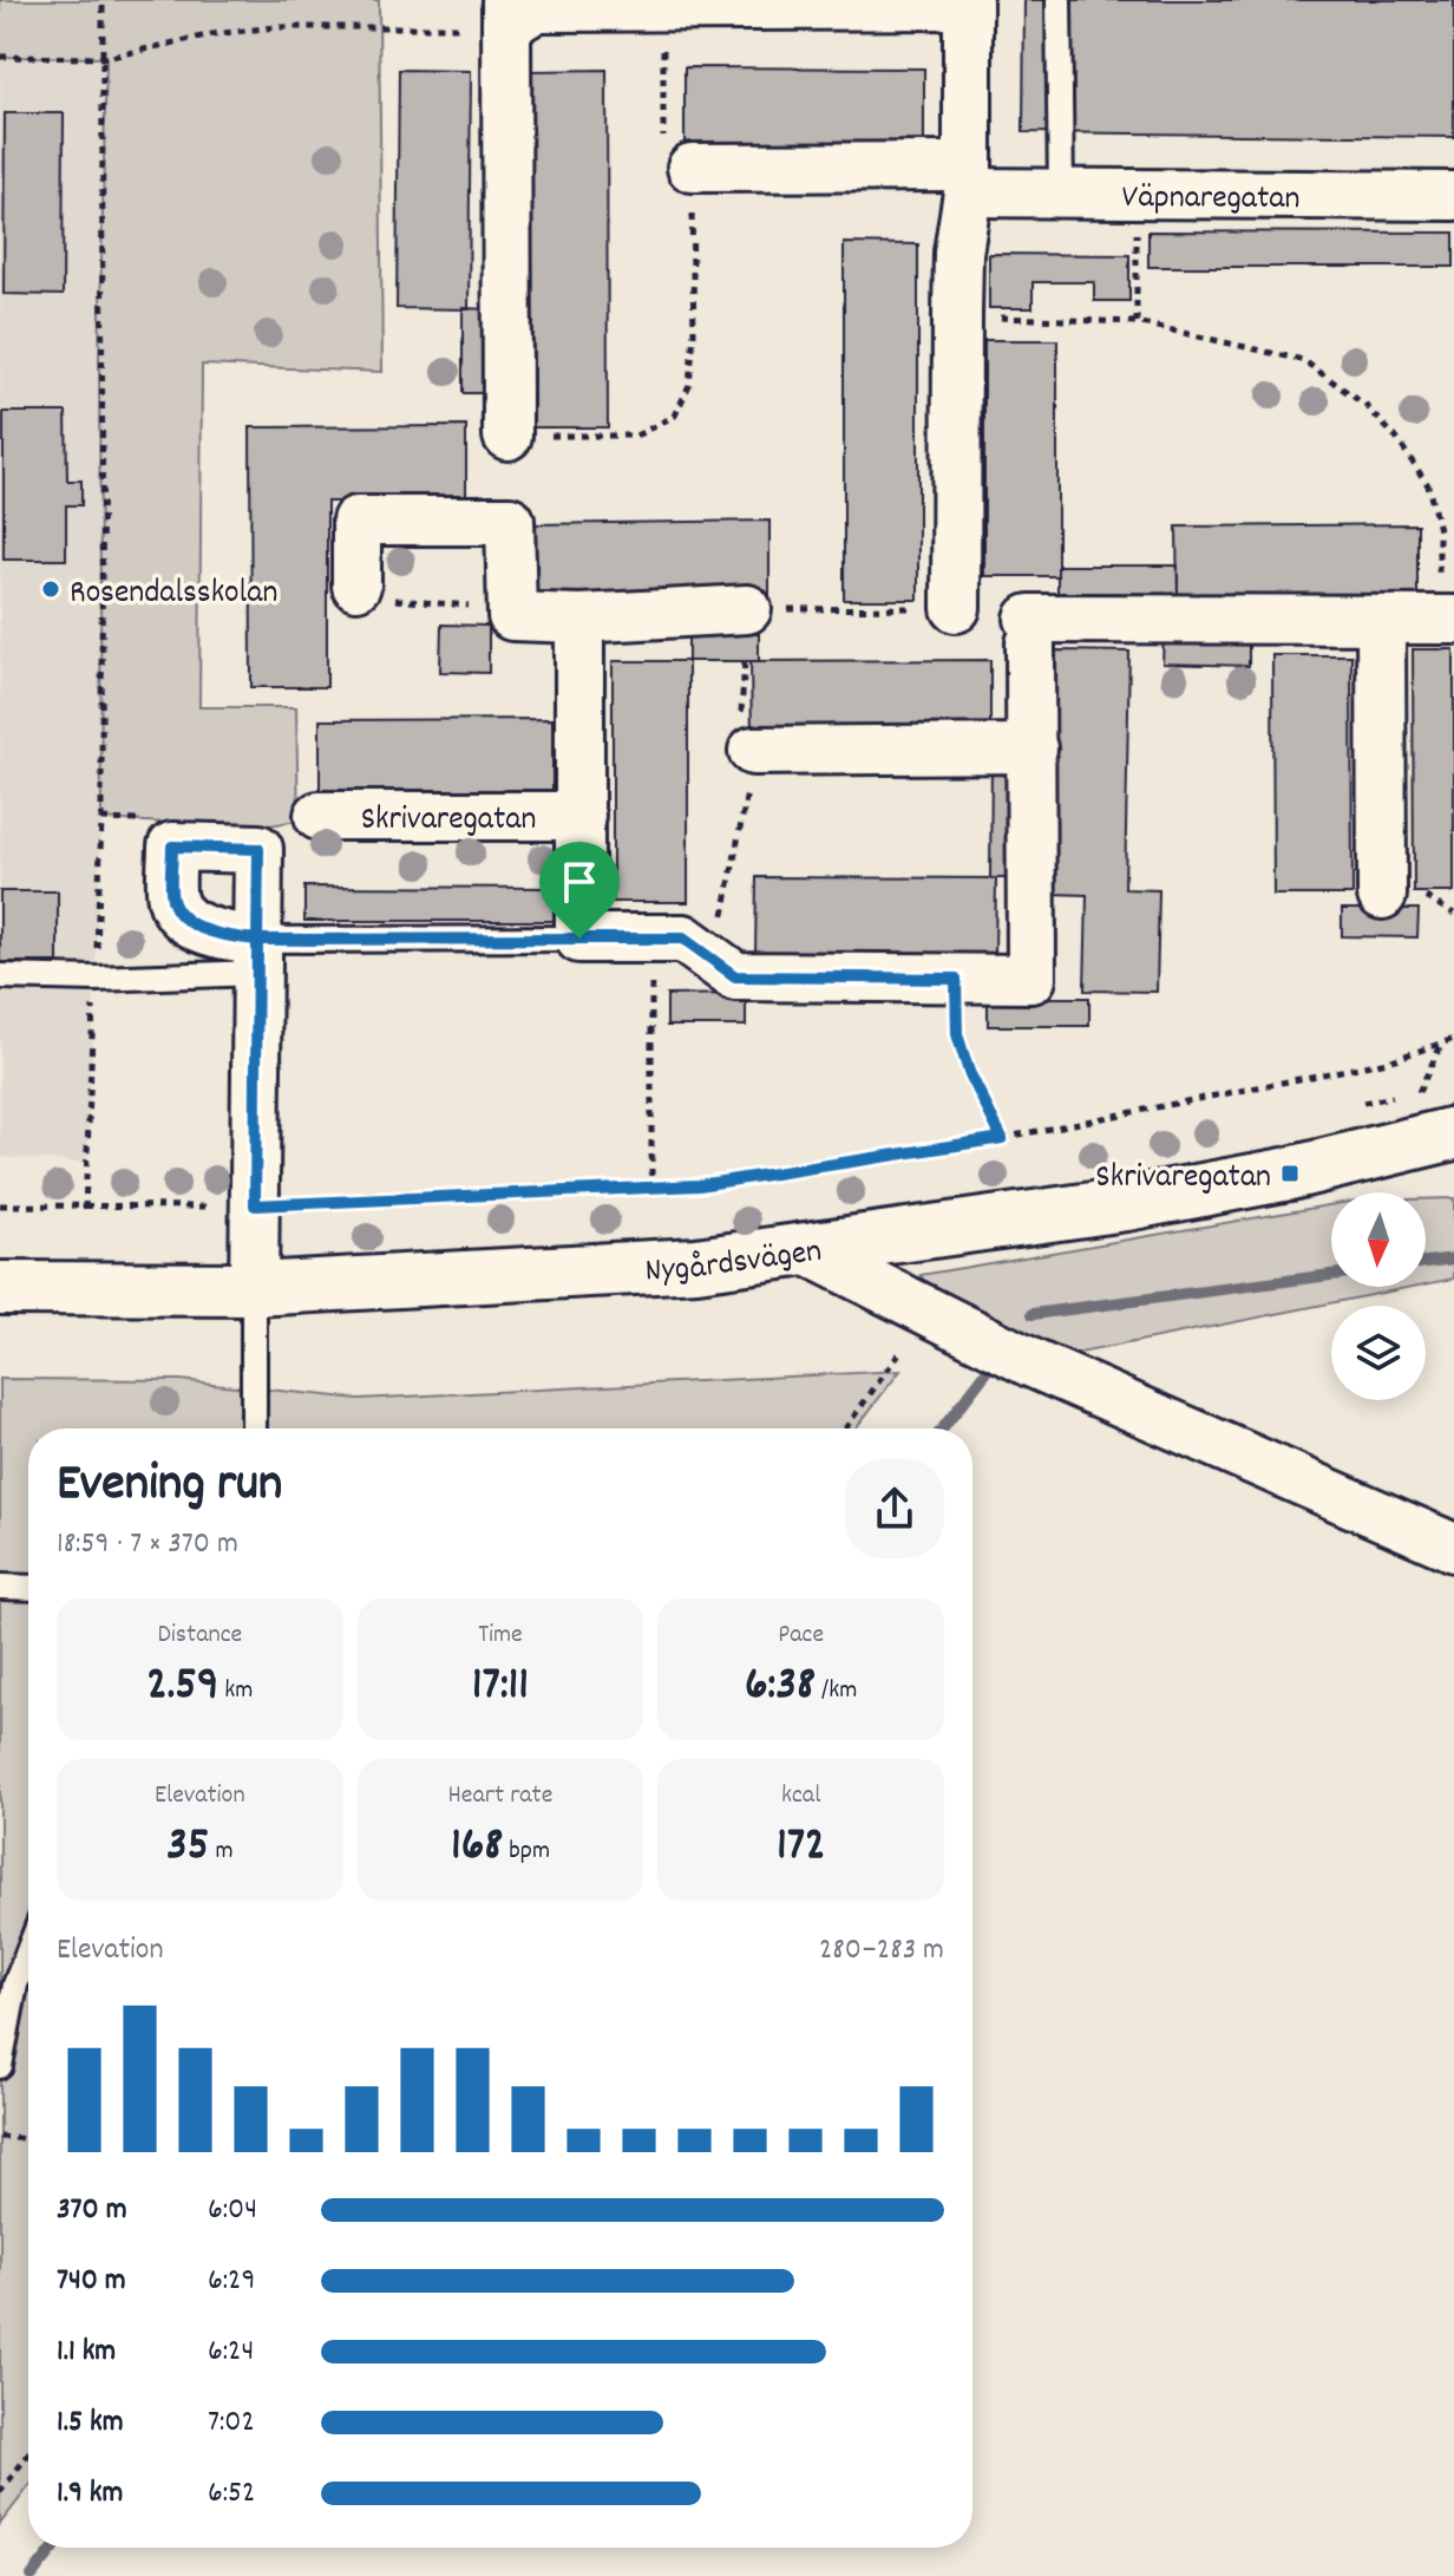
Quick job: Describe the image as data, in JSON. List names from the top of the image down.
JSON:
{
  "streets": {
    "street": ["Väpnaregatan", "Skrivaregatan", "Nygårdsvägen"]
  },
  "places": {
    "other": ["Rosendalsskolan"],
    "transit": ["Skrivaregatan"]
  },
  "north": "bottom",
  "page": {
    "heading": ["Evening run", "18:59 · 7 × 370 m"],
    "stats": [
      ["Distance", "2.59 km"],
      ["Time", "17:11"],
      ["Pace", "6:38 /km"],
      ["Elevation", "35 m"],
      ["Heart rate", "168 bpm"],
      ["kcal", "172"]
    ],
    "chart": ["Elevation", "280–283 m"],
    "list": [
      {
        "name": "370 m",
        "note": "6:04"
      },
      {
        "name": "740 m",
        "note": "6:29"
      },
      {
        "name": "1.1 km",
        "note": "6:24"
      },
      {
        "name": "1.5 km",
        "note": "7:02"
      },
      {
        "name": "1.9 km",
        "note": "6:52"
      }
    ]
  }
}
